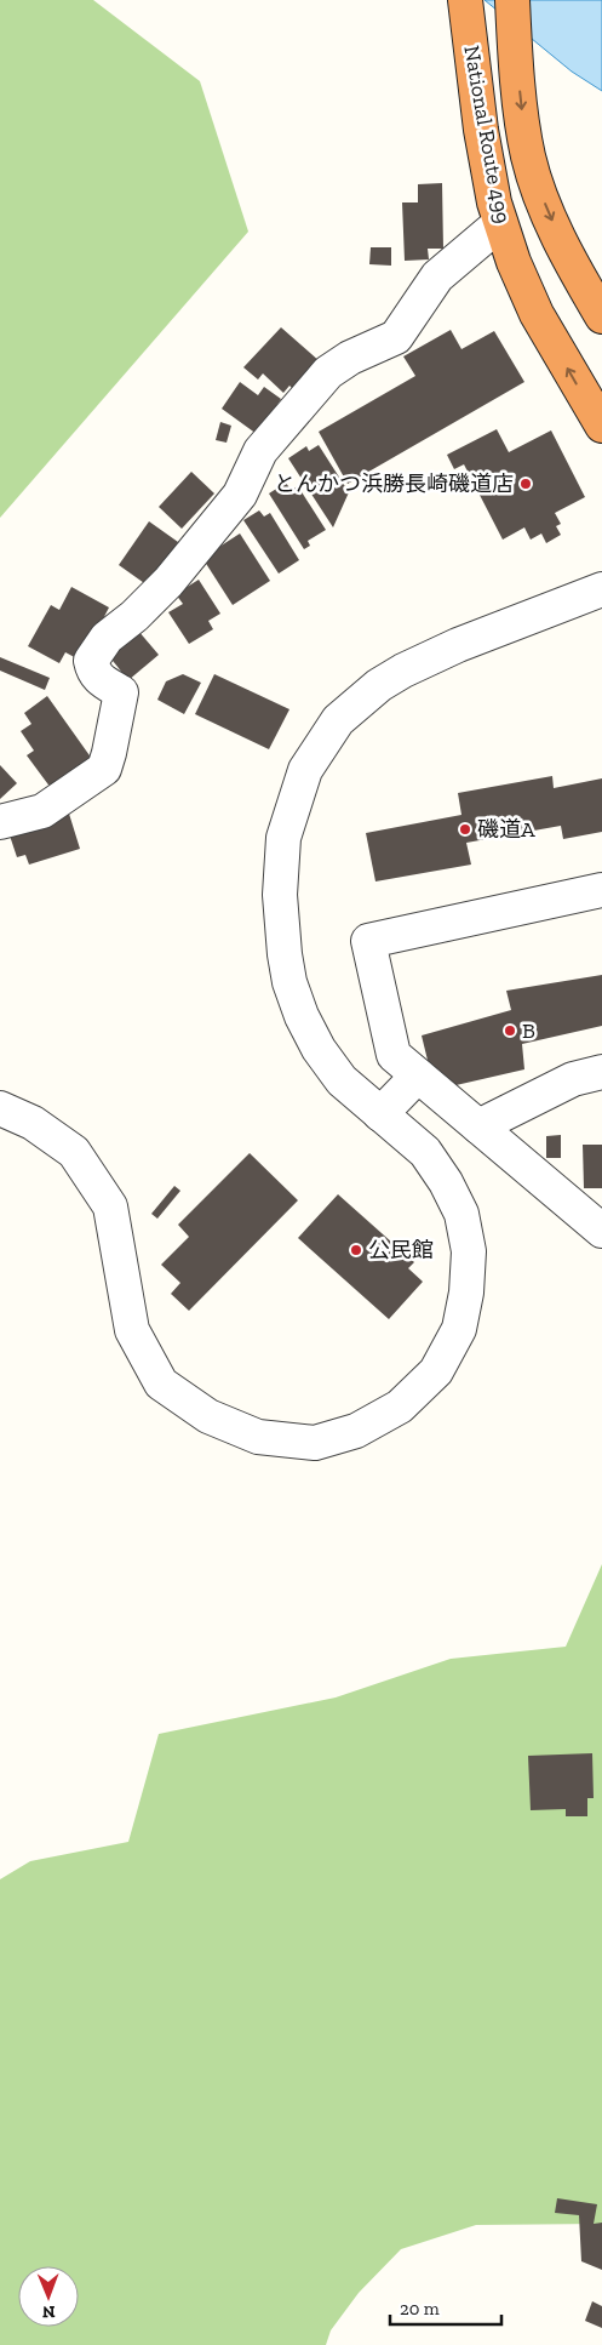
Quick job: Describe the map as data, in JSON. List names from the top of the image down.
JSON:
{
  "streets": {
    "highway": ["National Route 499"]
  },
  "places": [
    "とんかつ浜勝長崎磯道店",
    "磯道A",
    "B",
    "公民館"
  ],
  "scale_bar": "20 m",
  "north": "bottom"
}
